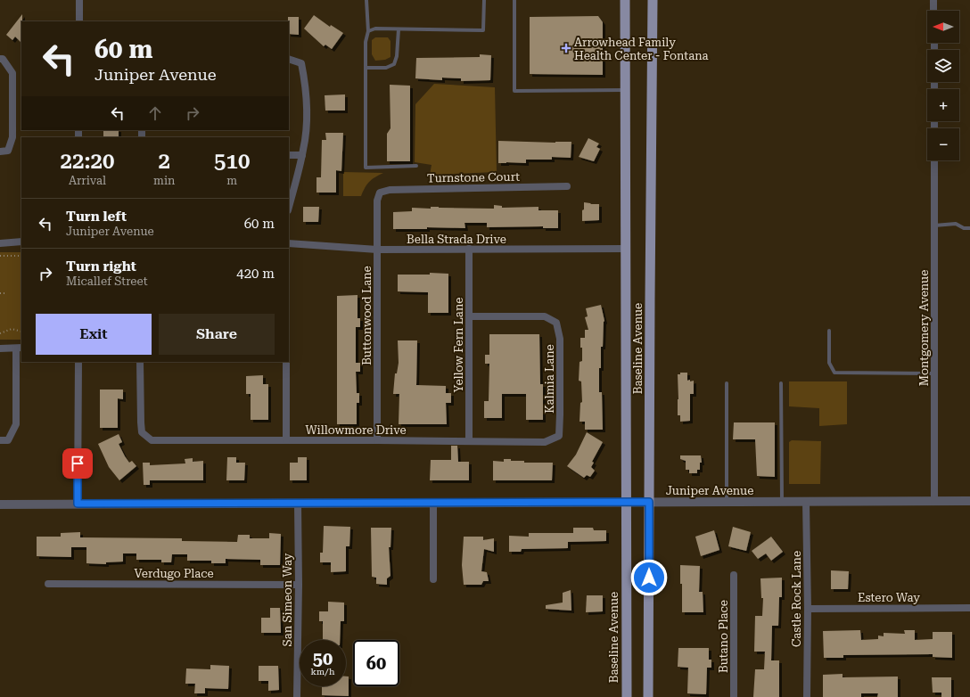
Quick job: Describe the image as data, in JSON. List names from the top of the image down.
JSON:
{
  "streets": {
    "main road": ["Baseline Avenue"],
    "street": [
      "Turnstone Court",
      "Bella Strada Drive",
      "Buttonwood Lane",
      "Montgomery Avenue",
      "Yellow Fern Lane",
      "Kalmia Lane",
      "Willowmore Drive",
      "Juniper Avenue",
      "Verdugo Place",
      "Estero Way",
      "Castle Rock Lane",
      "San Simeon Way",
      "Butano Place"
    ]
  },
  "crossings": [
    ["Turnstone Court", "Buttonwood Lane"],
    ["Bella Strada Drive", "Buttonwood Lane"],
    ["Bella Strada Drive", "Yellow Fern Lane"],
    ["Bella Strada Drive", "Baseline Avenue"],
    ["Buttonwood Lane", "Willowmore Drive"],
    ["Montgomery Avenue", "Juniper Avenue"],
    ["Yellow Fern Lane", "Kalmia Lane"],
    ["Yellow Fern Lane", "Willowmore Drive"],
    ["Baseline Avenue", "Juniper Avenue"],
    ["Kalmia Lane", "Willowmore Drive"],
    ["Juniper Avenue", "Castle Rock Lane"],
    ["Juniper Avenue", "San Simeon Way"],
    ["Verdugo Place", "San Simeon Way"],
    ["Estero Way", "Castle Rock Lane"]
  ],
  "places": {
    "health": ["Arrowhead Family Health Center - Fontana"]
  },
  "north": "left",
  "page": {
    "map_buttons": ["+", "−"],
    "turn": ["60 m", "Juniper Avenue"],
    "eta": [
      "22:20",
      "Arrival",
      "2",
      "min",
      "510",
      "m"
    ],
    "list": [
      {
        "name": "Turn left",
        "note": "Juniper Avenue",
        "value": "60 m"
      },
      {
        "name": "Turn right",
        "note": "Micallef Street",
        "value": "420 m"
      }
    ],
    "buttons": ["Exit", "Share"],
    "speed": "50 km/h",
    "limit": "60"
  }
}
